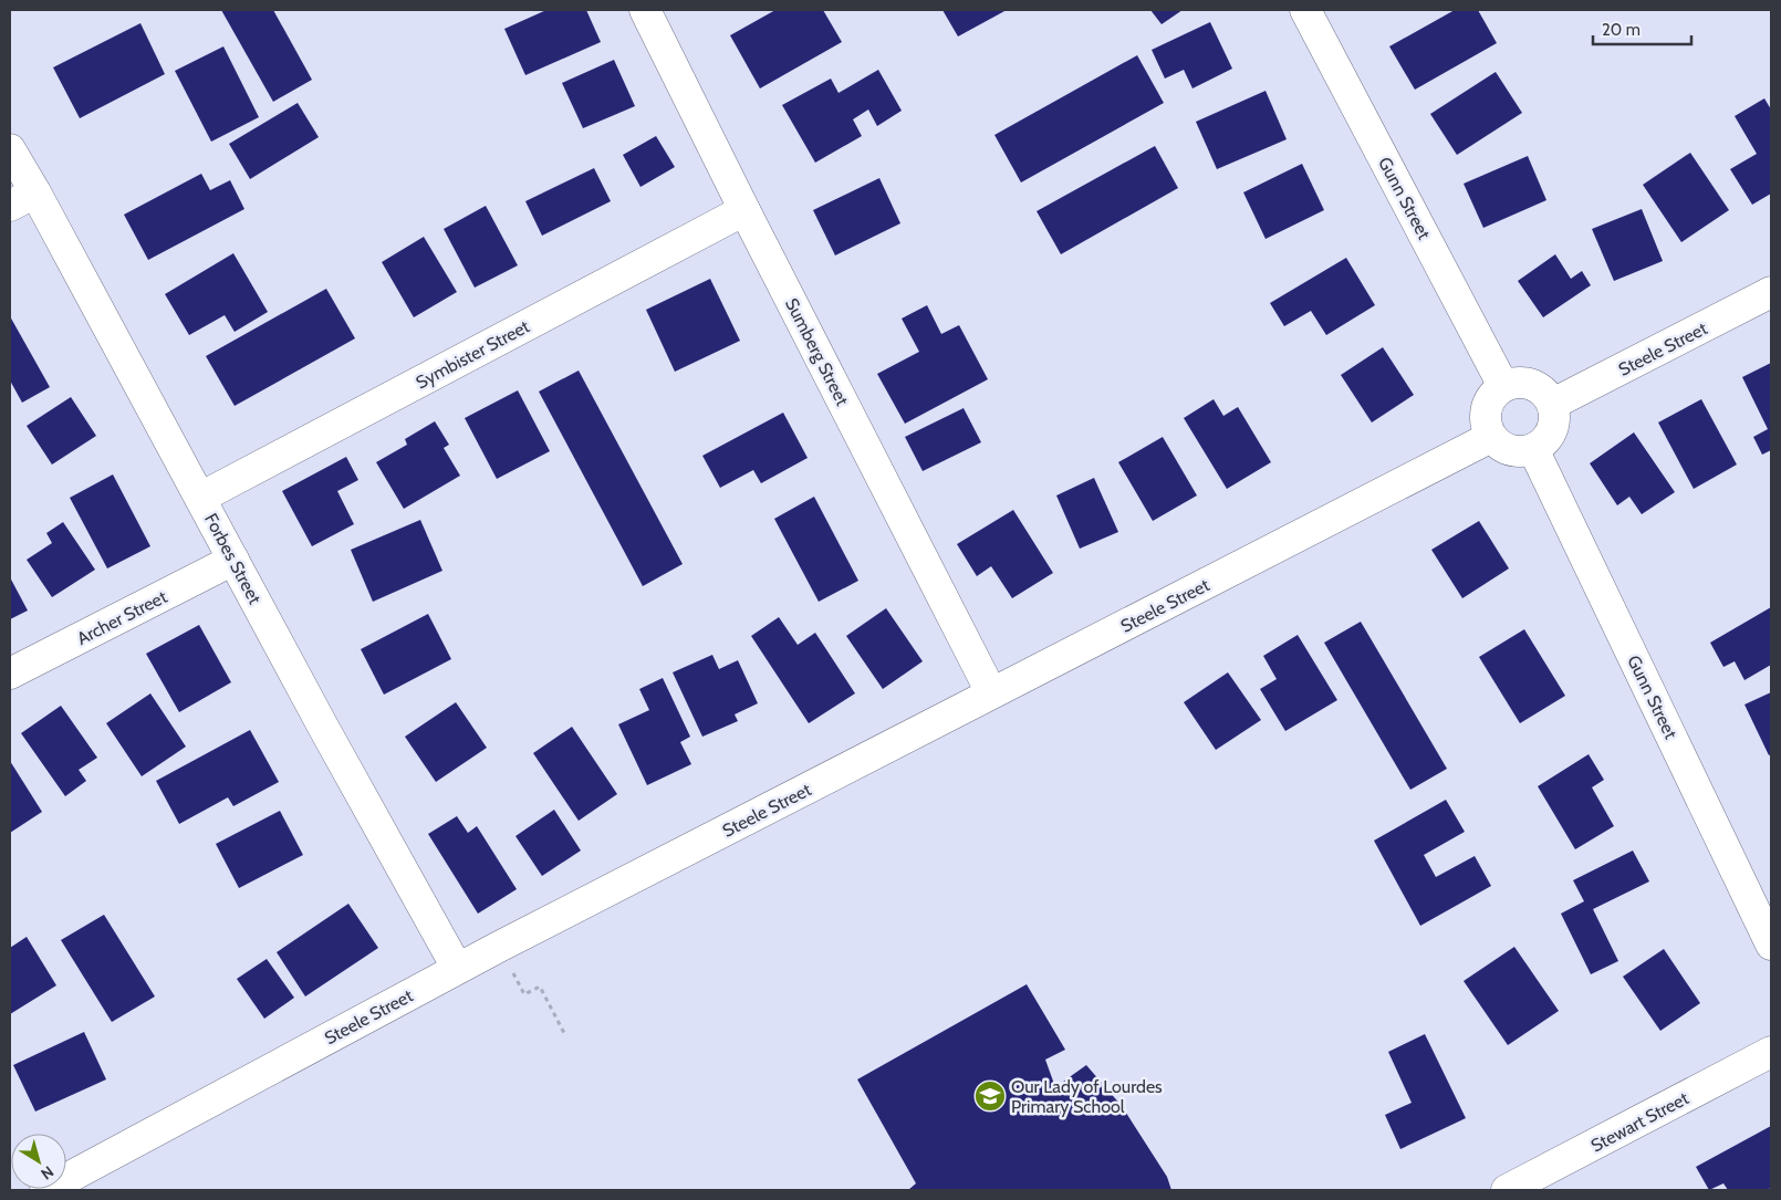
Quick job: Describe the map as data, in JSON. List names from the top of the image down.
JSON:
{
  "streets": {
    "street": [
      "Gunn Street",
      "Steele Street",
      "Sumberg Street",
      "Symbister Street",
      "Forbes Street",
      "Archer Street",
      "Stewart Street"
    ]
  },
  "crossings": [
    ["Gunn Street", "Steele Street"],
    ["Steele Street", "Sumberg Street"],
    ["Steele Street", "Forbes Street"],
    ["Sumberg Street", "Symbister Street"],
    ["Symbister Street", "Forbes Street"],
    ["Forbes Street", "Archer Street"]
  ],
  "places": {
    "school or university": ["Our Lady of Lourdes Primary School"]
  },
  "scale_bar": "20 m",
  "north": "bottom right"
}
